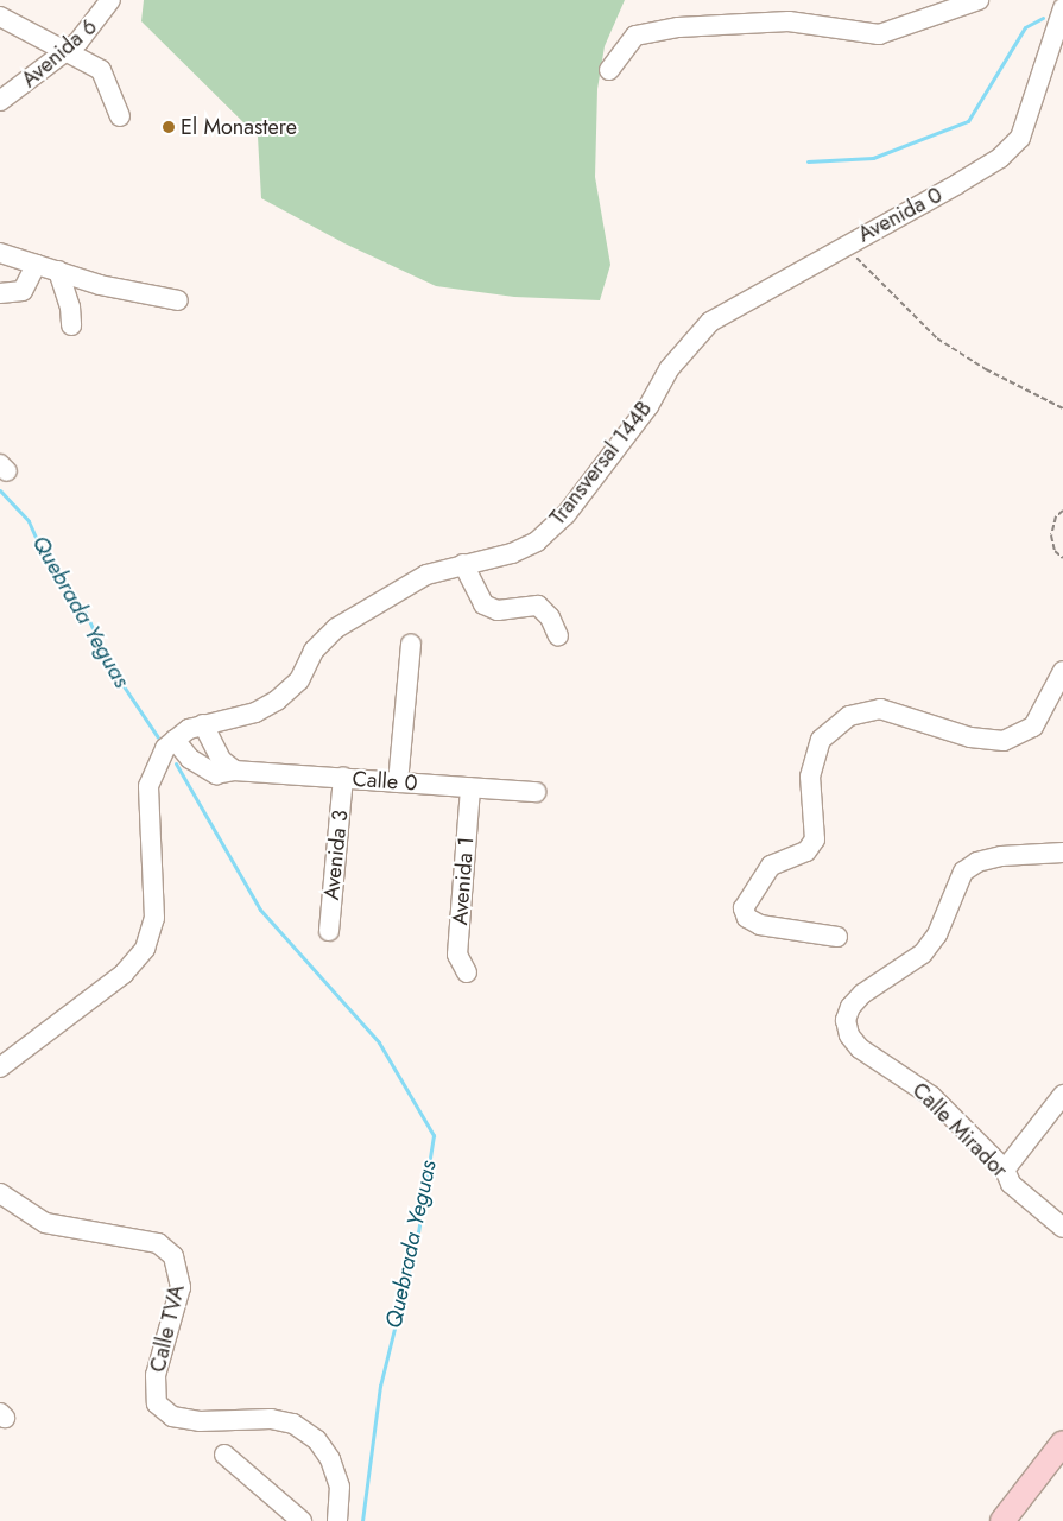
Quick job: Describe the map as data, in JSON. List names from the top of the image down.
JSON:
{
  "streets": {
    "street": [
      "Avenida 6",
      "Avenida 0",
      "Transversal 144B",
      "Calle 0",
      "Avenida 3",
      "Avenida 1",
      "Calle Mirador",
      "Calle TVA"
    ]
  },
  "crossings": [
    ["Avenida 0", "Transversal 144B"],
    ["Transversal 144B", "Calle 0"],
    ["Calle 0", "Avenida 3"],
    ["Calle 0", "Avenida 1"]
  ],
  "water": ["Quebrada Yeguas"],
  "places": ["El Monastere"]
}
